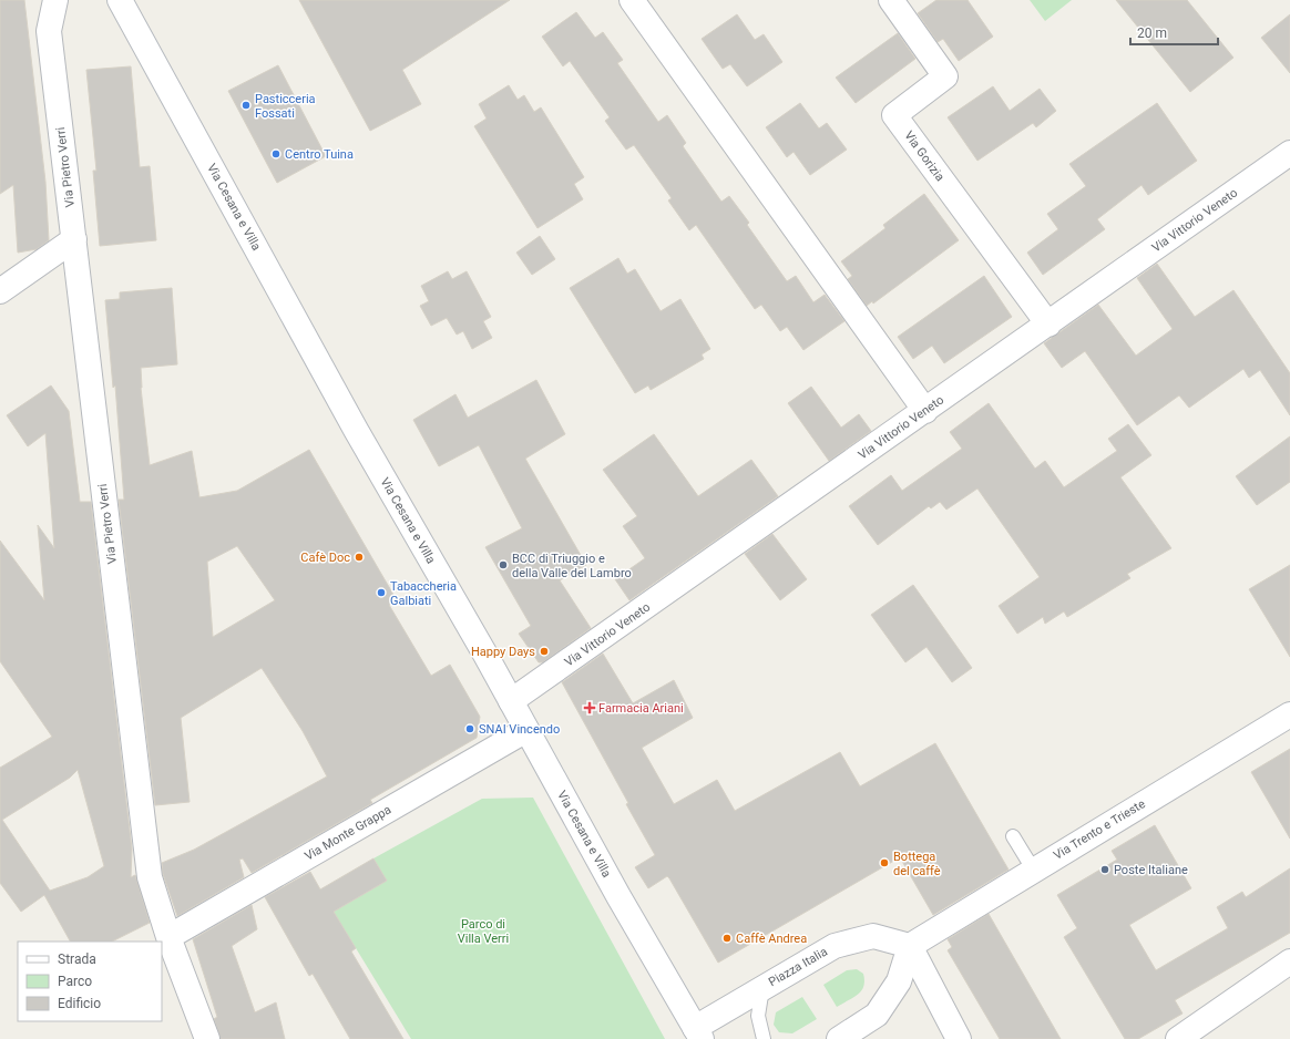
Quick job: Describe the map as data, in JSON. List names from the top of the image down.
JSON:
{
  "streets": {
    "street": [
      "Via Gorizia",
      "Via Pietro Verri",
      "Via Cesana e Villa",
      "Via Vittorio Veneto",
      "Via Trento e Trieste",
      "Via Monte Grappa",
      "Piazza Italia"
    ]
  },
  "crossings": [
    ["Via Gorizia", "Via Vittorio Veneto"],
    ["Via Pietro Verri", "Via Monte Grappa"],
    ["Via Cesana e Villa", "Via Vittorio Veneto"],
    ["Via Cesana e Villa", "Via Monte Grappa"],
    ["Via Cesana e Villa", "Piazza Italia"],
    ["Via Trento e Trieste", "Piazza Italia"]
  ],
  "parks": ["Parco di Villa Verri"],
  "places": {
    "other": [
      "Pasticceria Fossati",
      "Centro Tuina",
      "Cafè Doc",
      "BCC di Triuggio e della Valle del Lambro",
      "Tabaccheria Galbiati",
      "Happy Days",
      "SNAI Vincendo",
      "Bottega del caffè",
      "Poste Italiane",
      "Caffè Andrea"
    ],
    "health": ["Farmacia Ariani"]
  },
  "legend": ["Strada", "Parco", "Edificio"],
  "scale_bar": "20 m"
}
